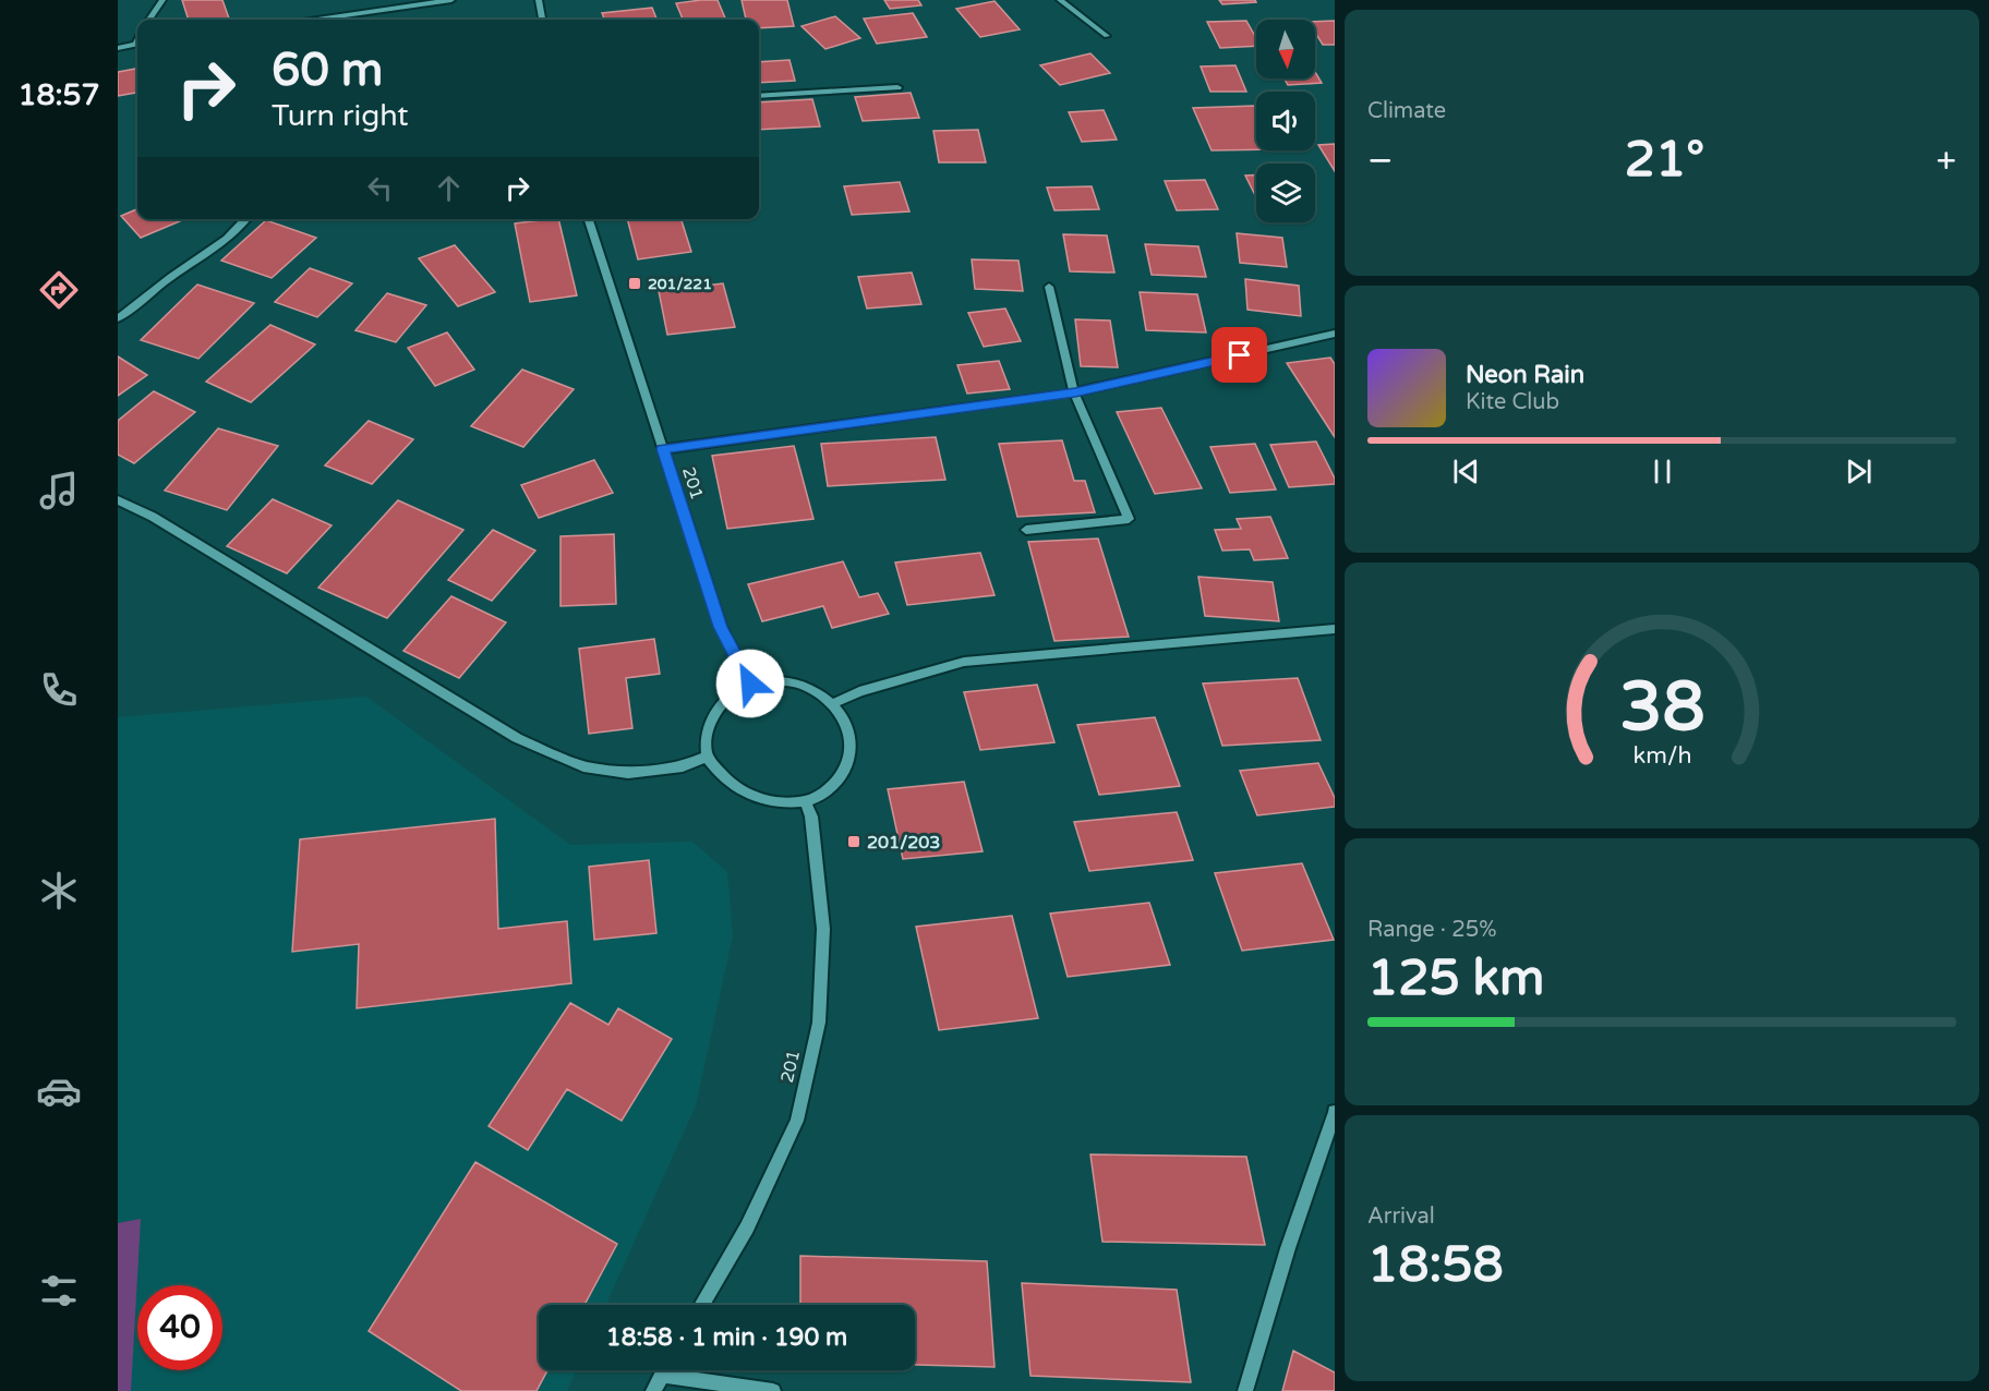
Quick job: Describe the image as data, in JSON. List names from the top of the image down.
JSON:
{
  "streets": {
    "street": ["201"]
  },
  "places": {
    "transit": ["201/221", "201/203"]
  },
  "north": "bottom",
  "page": {
    "tabs": "18:57",
    "tile": [
      "Climate",
      ["Range · 25%", "125 km"],
      ["Arrival", "18:58"]
    ],
    "turn": ["60 m", "Turn right"],
    "heat": ["−", "21°", "+"],
    "song": ["Neon Rain", "Kite Club"],
    "limit": "40",
    "trip": "18:58 · 1 min · 190 m",
    "gauge": ["38", "km/h"]
  }
}
